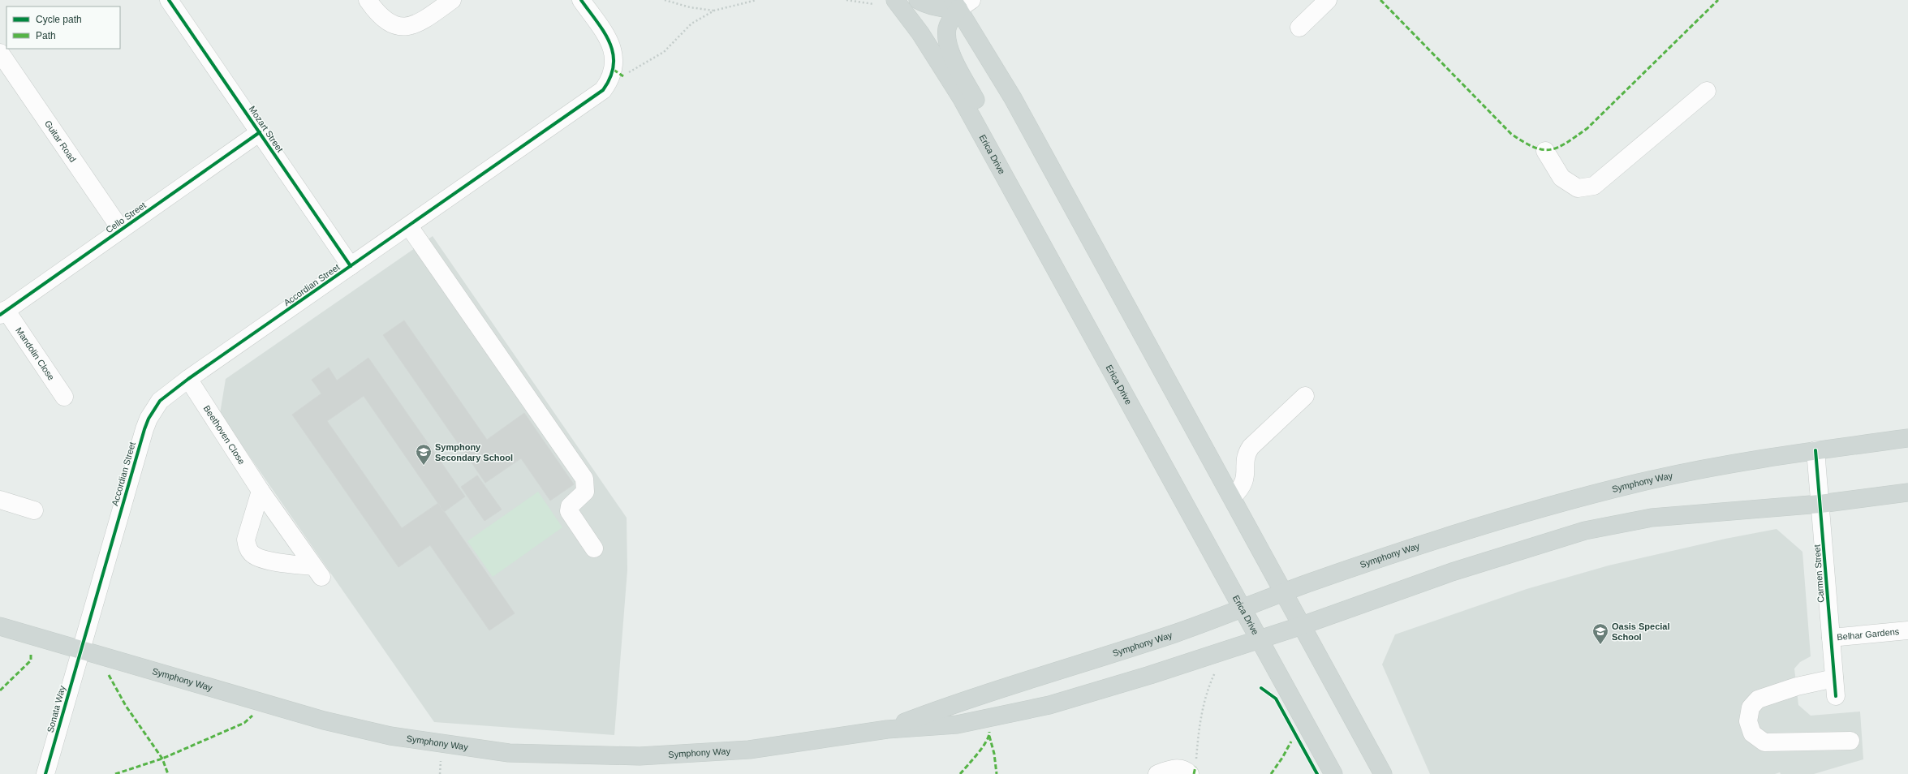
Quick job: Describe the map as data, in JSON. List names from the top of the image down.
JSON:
{
  "streets": {
    "main road": ["Erica Drive", "Symphony Way"],
    "street": [
      "Mozart Street",
      "Guitar Road",
      "Cello Street",
      "Accordian Street",
      "Mandolin Close",
      "Beethoven Close",
      "Carmen Street",
      "Belhar Gardens",
      "Sonata Way"
    ]
  },
  "crossings": [
    ["Mozart Street", "Cello Street"],
    ["Mozart Street", "Accordian Street"],
    ["Guitar Road", "Cello Street"],
    ["Erica Drive", "Symphony Way"],
    ["Cello Street", "Mandolin Close"],
    ["Accordian Street", "Beethoven Close"],
    ["Accordian Street", "Symphony Way"],
    ["Accordian Street", "Sonata Way"],
    ["Symphony Way", "Carmen Street"],
    ["Symphony Way", "Sonata Way"],
    ["Carmen Street", "Belhar Gardens"]
  ],
  "places": {
    "school or university": ["Symphony Secondary School", "Oasis Special School"]
  },
  "legend": ["Cycle path", "Path"]
}
